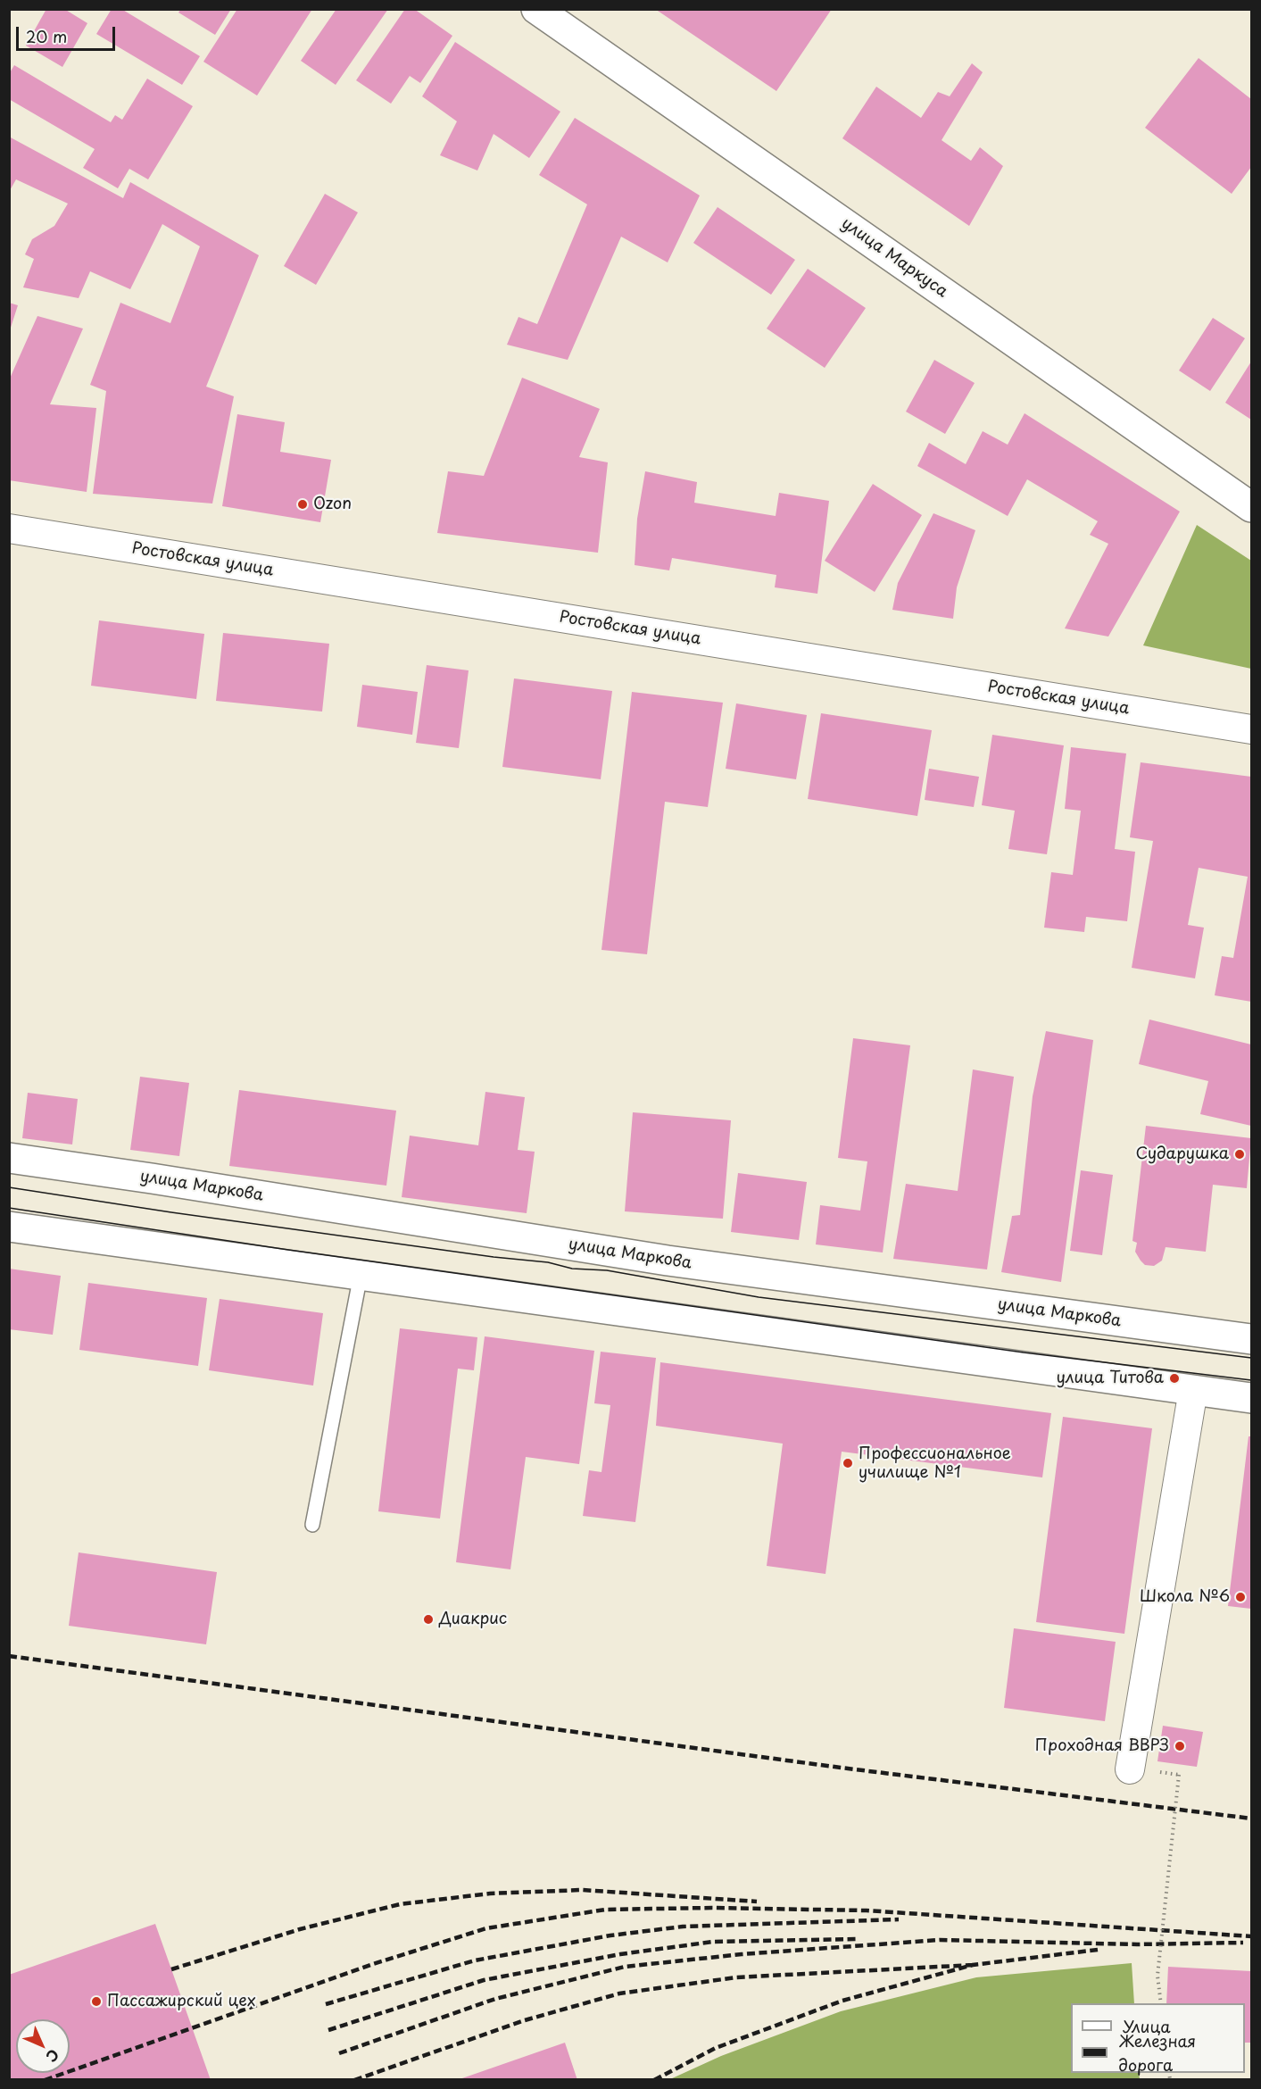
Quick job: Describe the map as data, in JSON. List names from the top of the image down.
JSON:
{
  "streets": {
    "main road": ["улица Маркуса", "улица Маркова"],
    "street": ["Ростовская улица"]
  },
  "places": [
    "Ozon",
    "Сударушка",
    "улица Титова",
    "Профессиональное училище №1",
    "Школа №6",
    "Диакрис",
    "Проходная ВВРЗ",
    "Пассажирский цех"
  ],
  "legend": ["Улица", "Железная дорога"],
  "scale_bar": "20 m",
  "north": "bottom right"
}
